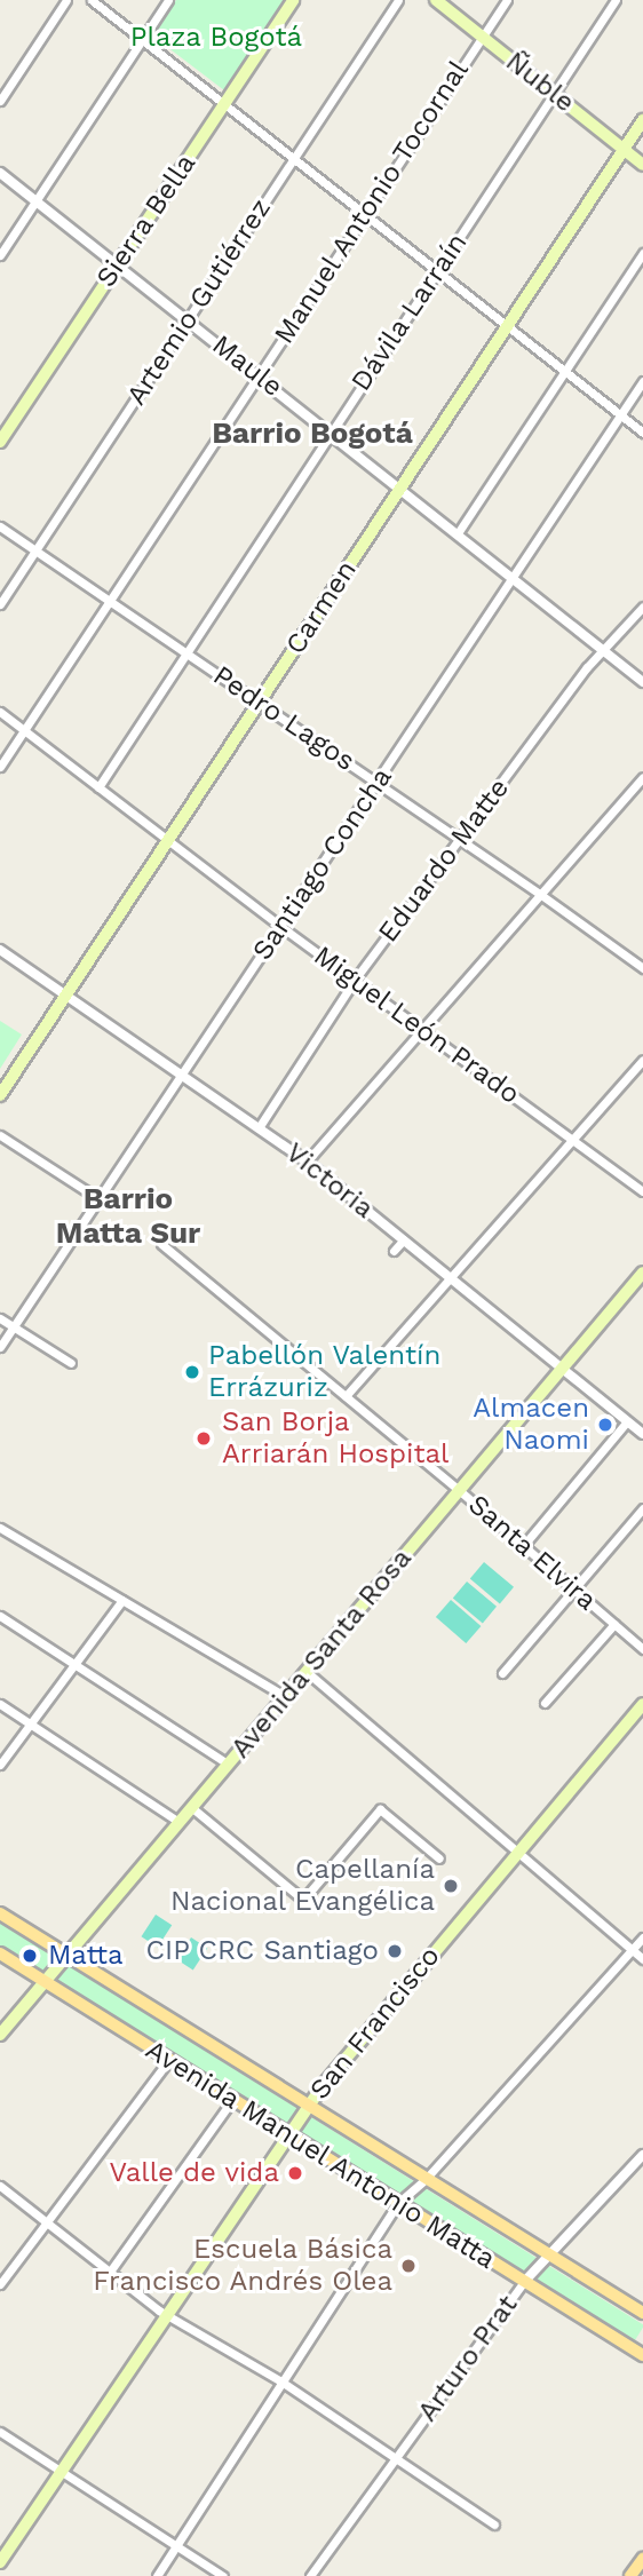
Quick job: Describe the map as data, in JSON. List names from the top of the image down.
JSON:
{
  "streets": {
    "main road": [
      "Ñuble",
      "Sierra Bella",
      "Carmen",
      "Avenida Santa Rosa",
      "San Francisco",
      "Avenida Manuel Antonio Matta"
    ],
    "street": [
      "Manuel Antonio Tocornal",
      "Artemio Gutiérrez",
      "Dávila Larraín",
      "Maule",
      "Pedro Lagos",
      "Eduardo Matte",
      "Santiago Concha",
      "Miguel León Prado",
      "Victoria",
      "Santa Elvira",
      "Arturo Prat"
    ]
  },
  "crossings": [
    ["Ñuble", "Manuel Antonio Tocornal"],
    ["Ñuble", "Dávila Larraín"],
    ["Ñuble", "Carmen"],
    ["Manuel Antonio Tocornal", "Maule"],
    ["Manuel Antonio Tocornal", "Pedro Lagos"],
    ["Manuel Antonio Tocornal", "Miguel León Prado"],
    ["Sierra Bella", "Maule"],
    ["Artemio Gutiérrez", "Maule"],
    ["Artemio Gutiérrez", "Pedro Lagos"],
    ["Dávila Larraín", "Maule"],
    ["Dávila Larraín", "Pedro Lagos"],
    ["Dávila Larraín", "Miguel León Prado"],
    ["Maule", "Carmen"],
    ["Maule", "Eduardo Matte"],
    ["Maule", "Santiago Concha"],
    ["Carmen", "Pedro Lagos"],
    ["Carmen", "Miguel León Prado"],
    ["Carmen", "Victoria"],
    ["Pedro Lagos", "Eduardo Matte"],
    ["Pedro Lagos", "Santiago Concha"],
    ["Eduardo Matte", "Miguel León Prado"],
    ["Eduardo Matte", "Victoria"],
    ["Santiago Concha", "Miguel León Prado"],
    ["Santiago Concha", "Victoria"],
    ["Victoria", "Avenida Santa Rosa"],
    ["Santa Elvira", "Avenida Santa Rosa"],
    ["Avenida Santa Rosa", "Avenida Manuel Antonio Matta"],
    ["San Francisco", "Avenida Manuel Antonio Matta"],
    ["Avenida Manuel Antonio Matta", "Arturo Prat"]
  ],
  "districts": ["Barrio Bogotá", "Barrio Matta Sur"],
  "parks": ["Plaza Bogotá"],
  "places": [
    "Pabellón Valentín Errázuriz",
    "Almacen Naomi",
    "San Borja Arriarán Hospital",
    "Capellanía Nacional Evangélica",
    "CIP CRC Santiago",
    "Matta",
    "Valle de vida",
    "Escuela Básica Francisco Andrés Olea"
  ]
}
